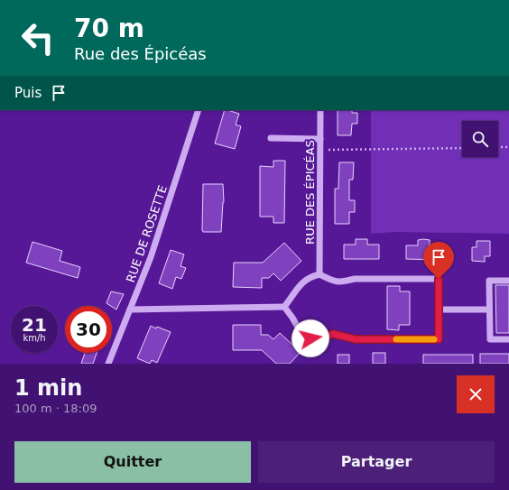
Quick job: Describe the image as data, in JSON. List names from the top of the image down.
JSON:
{
  "streets": {
    "street": ["RUE DES ÉPICÉAS", "RUE DE ROSETTE"]
  },
  "page": {
    "turn": ["70 m", "Rue des Épicéas"],
    "then": "Puis",
    "speed": "21 km/h",
    "limit": "30",
    "heading": ["1 min", "100 m · 18:09"],
    "buttons": ["Quitter", "Partager"]
  }
}
